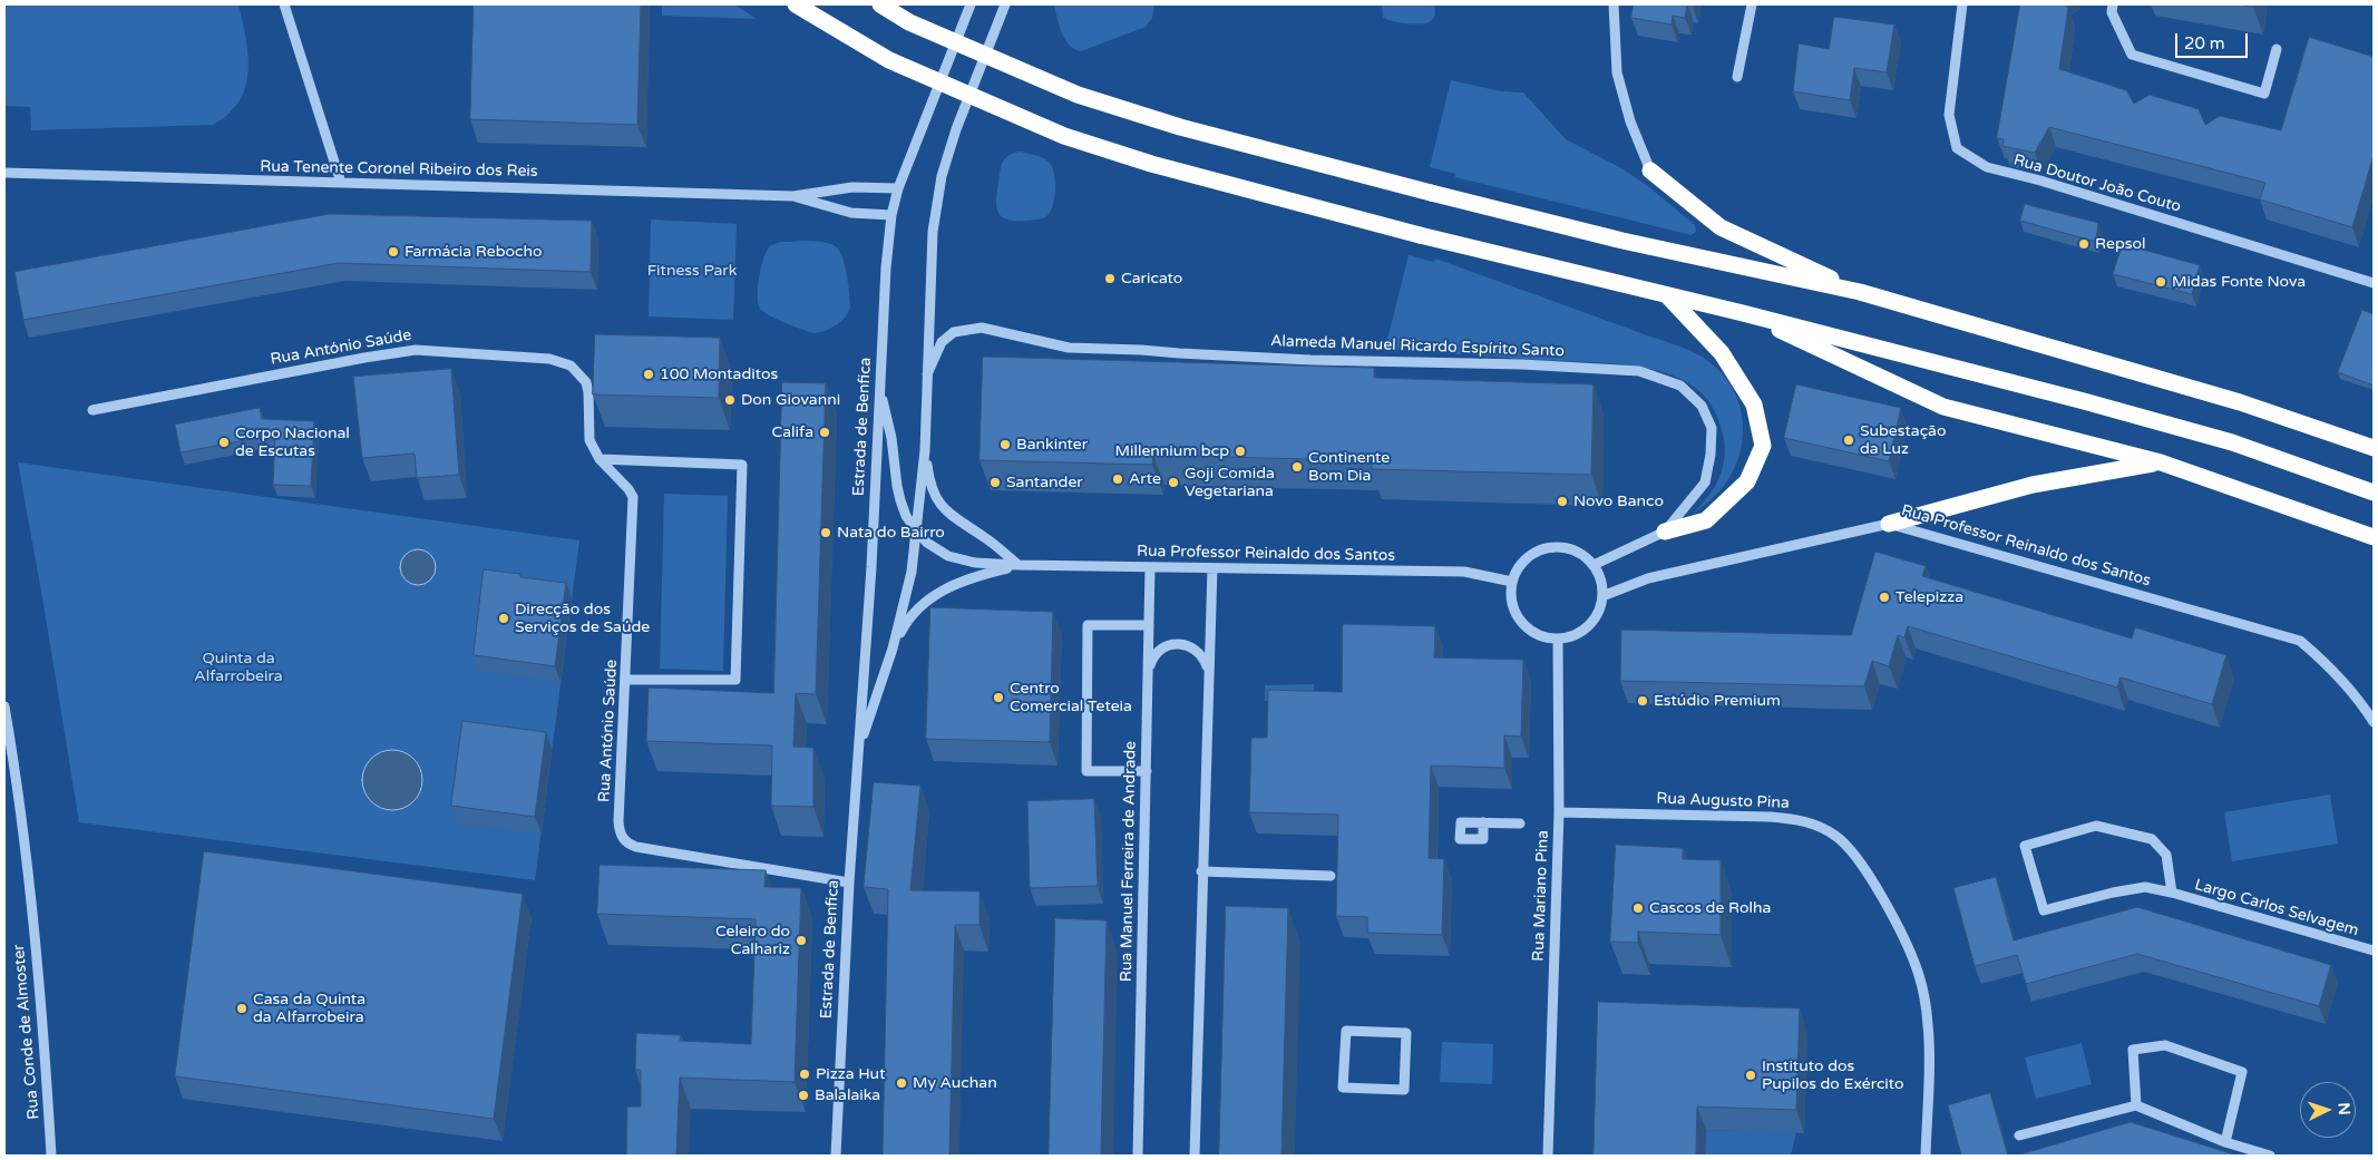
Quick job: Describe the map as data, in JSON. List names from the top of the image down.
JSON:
{
  "streets": {
    "street": [
      "Rua Tenente Coronel Ribeiro dos Reis",
      "Rua Doutor João Couto",
      "Alameda Manuel Ricardo Espírito Santo",
      "Rua António Saúde",
      "Estrada de Benfica",
      "Rua Professor Reinaldo dos Santos",
      "Rua Augusto Pina",
      "Rua Manuel Ferreira de Andrade",
      "Rua Mariano Pina",
      "Largo Carlos Selvagem",
      "Rua Conde de Almoster"
    ]
  },
  "crossings": [
    ["Rua Tenente Coronel Ribeiro dos Reis", "Estrada de Benfica"],
    ["Alameda Manuel Ricardo Espírito Santo", "Estrada de Benfica"],
    ["Alameda Manuel Ricardo Espírito Santo", "Rua Professor Reinaldo dos Santos"],
    ["Alameda Manuel Ricardo Espírito Santo", "Rua Mariano Pina"],
    ["Rua António Saúde", "Estrada de Benfica"],
    ["Estrada de Benfica", "Rua Professor Reinaldo dos Santos"],
    ["Rua Professor Reinaldo dos Santos", "Rua Manuel Ferreira de Andrade"],
    ["Rua Professor Reinaldo dos Santos", "Rua Mariano Pina"],
    ["Rua Augusto Pina", "Rua Mariano Pina"]
  ],
  "parks": ["Fitness Park", "Quinta da Alfarrobeira"],
  "places": [
    "Repsol",
    "Farmácia Rebocho",
    "Caricato",
    "Midas Fonte Nova",
    "100 Montaditos",
    "Don Giovanni",
    "Califa",
    "Subestação da Luz",
    "Corpo Nacional de Escutas",
    "Bankinter",
    "Millennium bcp",
    "Continente Bom Dia",
    "Arte",
    "Santander",
    "Goji Comida Vegetariana",
    "Novo Banco",
    "Nata do Bairro",
    "Telepizza",
    "Direcção dos Serviços de Saúde",
    "Centro Comercial Teteia",
    "Estúdio Premium",
    "Cascos de Rolha",
    "Celeiro do Calhariz",
    "Casa da Quinta da Alfarrobeira",
    "Pizza Hut",
    "Instituto dos Pupilos do Exército",
    "My Auchan",
    "Balalaika"
  ],
  "scale_bar": "20 m",
  "north": "right"
}
